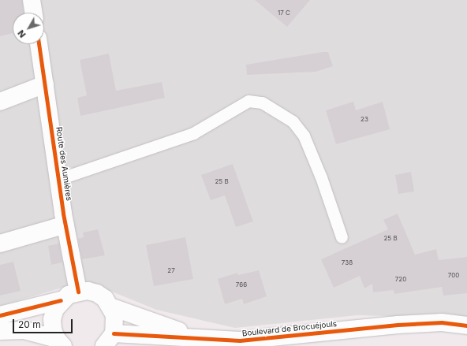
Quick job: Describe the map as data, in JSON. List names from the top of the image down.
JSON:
{
  "streets": {
    "street": ["Route des Aumières", "Boulevard de Brocuéjouls"]
  },
  "house_numbers": [
    "17 C",
    "23",
    "25 B",
    "25 B",
    "738",
    "27",
    "700",
    "720",
    "766"
  ],
  "scale_bar": "20 m",
  "north": "bottom left"
}
